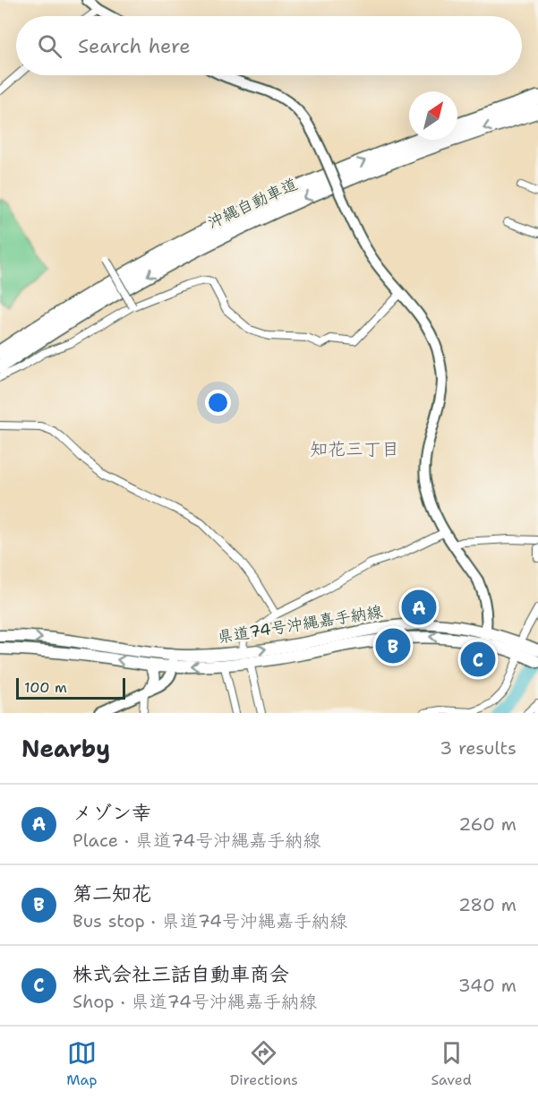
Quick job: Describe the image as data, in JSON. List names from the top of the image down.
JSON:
{
  "streets": {
    "highway": ["沖縄自動車道"],
    "main road": ["県道74号沖縄嘉手納線"]
  },
  "districts": ["知花三丁目"],
  "scale_bar": "100 m",
  "north": "top right",
  "page": {
    "search": "Search here",
    "pins": ["A", "B", "C"],
    "scale": "100 m",
    "heading": ["Nearby", "3 results"],
    "list": [
      {
        "mark": "A",
        "name": "メゾン幸",
        "note": "Place · 県道74号沖縄嘉手納線",
        "value": "260 m"
      },
      {
        "mark": "B",
        "name": "第二知花",
        "note": "Bus stop · 県道74号沖縄嘉手納線",
        "value": "280 m"
      },
      {
        "mark": "C",
        "name": "株式会社三話自動車商会",
        "note": "Shop · 県道74号沖縄嘉手納線",
        "value": "340 m"
      }
    ],
    "nav": ["Map", "Directions", "Saved"]
  }
}
